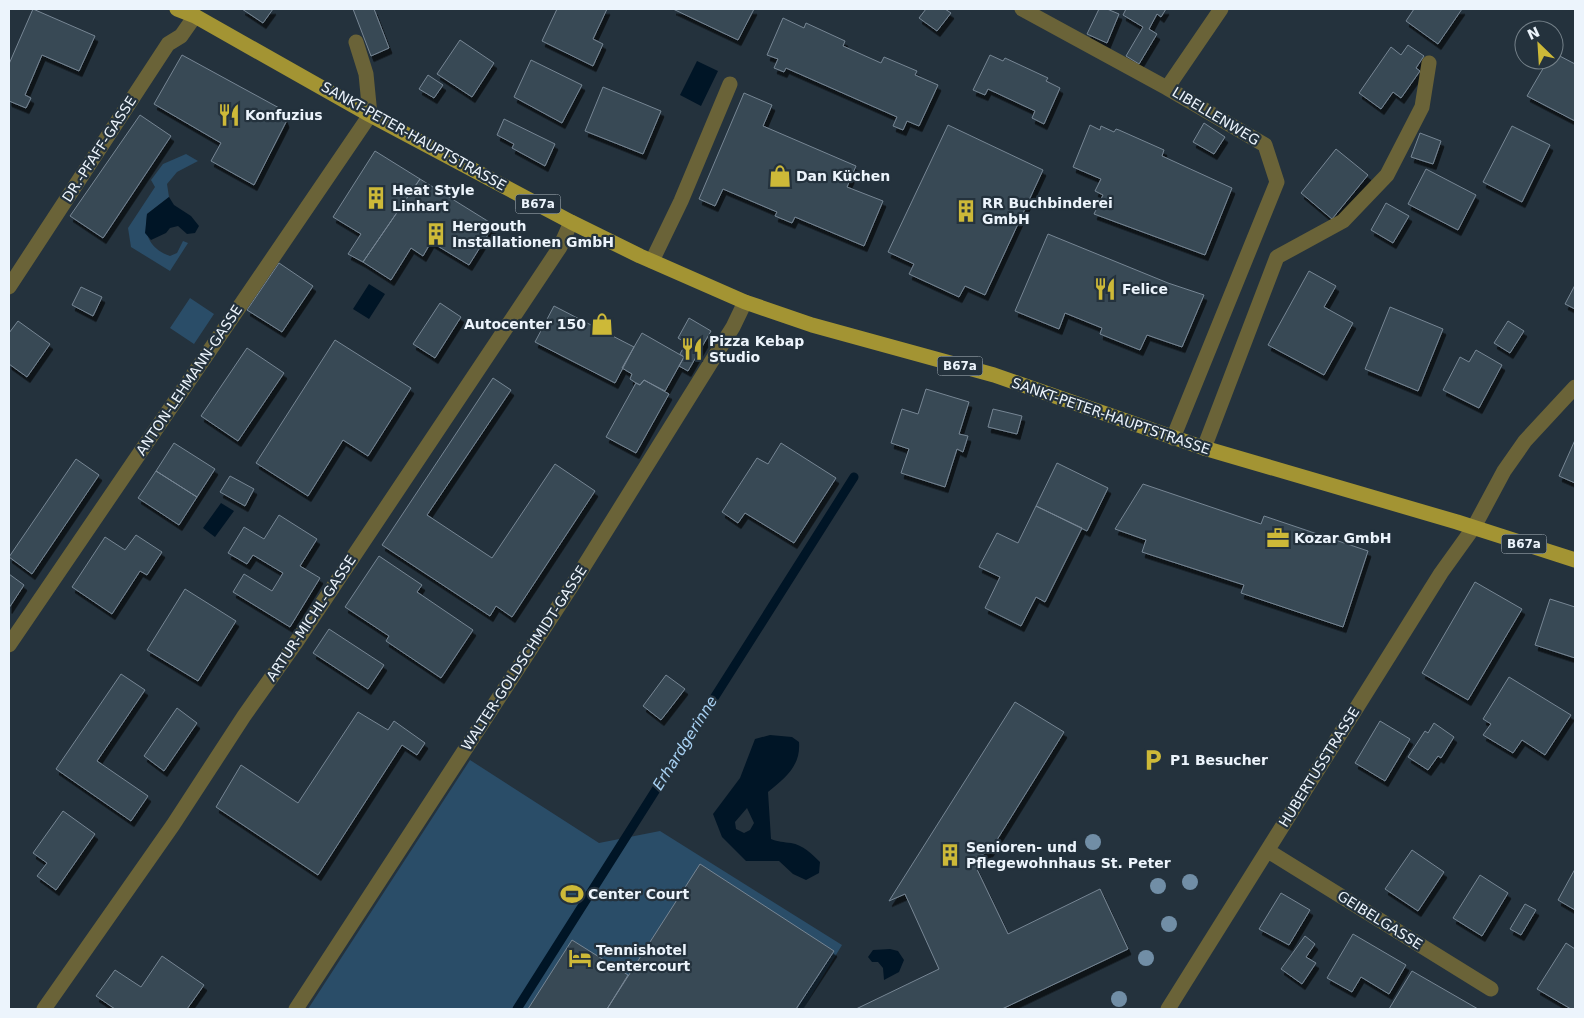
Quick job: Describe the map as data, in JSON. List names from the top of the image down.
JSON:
{
  "streets": {
    "main road": ["SANKT-PETER-HAUPTSTRASSE", "B67a"],
    "street": [
      "LIBELLENWEG",
      "DR.-PFAFF-GASSE",
      "ANTON-LEHMANN-GASSE",
      "ARTUR-MICHL-GASSE",
      "WALTER-GOLDSCHMIDT-GASSE",
      "HUBERTUSSTRASSE",
      "GEIBELGASSE"
    ]
  },
  "crossings": [
    ["LIBELLENWEG", "SANKT-PETER-HAUPTSTRASSE"],
    ["SANKT-PETER-HAUPTSTRASSE", "DR.-PFAFF-GASSE"],
    ["SANKT-PETER-HAUPTSTRASSE", "ANTON-LEHMANN-GASSE"],
    ["SANKT-PETER-HAUPTSTRASSE", "ARTUR-MICHL-GASSE"],
    ["SANKT-PETER-HAUPTSTRASSE", "WALTER-GOLDSCHMIDT-GASSE"],
    ["SANKT-PETER-HAUPTSTRASSE", "HUBERTUSSTRASSE"],
    ["HUBERTUSSTRASSE", "GEIBELGASSE"]
  ],
  "water": ["Erhardgerinne"],
  "places": {
    "restaurant": ["Konfuzius", "Felice", "Pizza Kebap Studio"],
    "shop": ["Dan Küchen", "Autocenter 150"],
    "building": [
      "Heat Style Linhart",
      "RR Buchbinderei GmbH",
      "Hergouth Installationen GmbH",
      "Senioren- und Pflegewohnhaus St. Peter"
    ],
    "office": ["Kozar GmbH"],
    "parking": ["P1 Besucher"],
    "sports": ["Center Court"],
    "hotel": ["Tennishotel Centercourt"]
  },
  "north": "top left"
}
